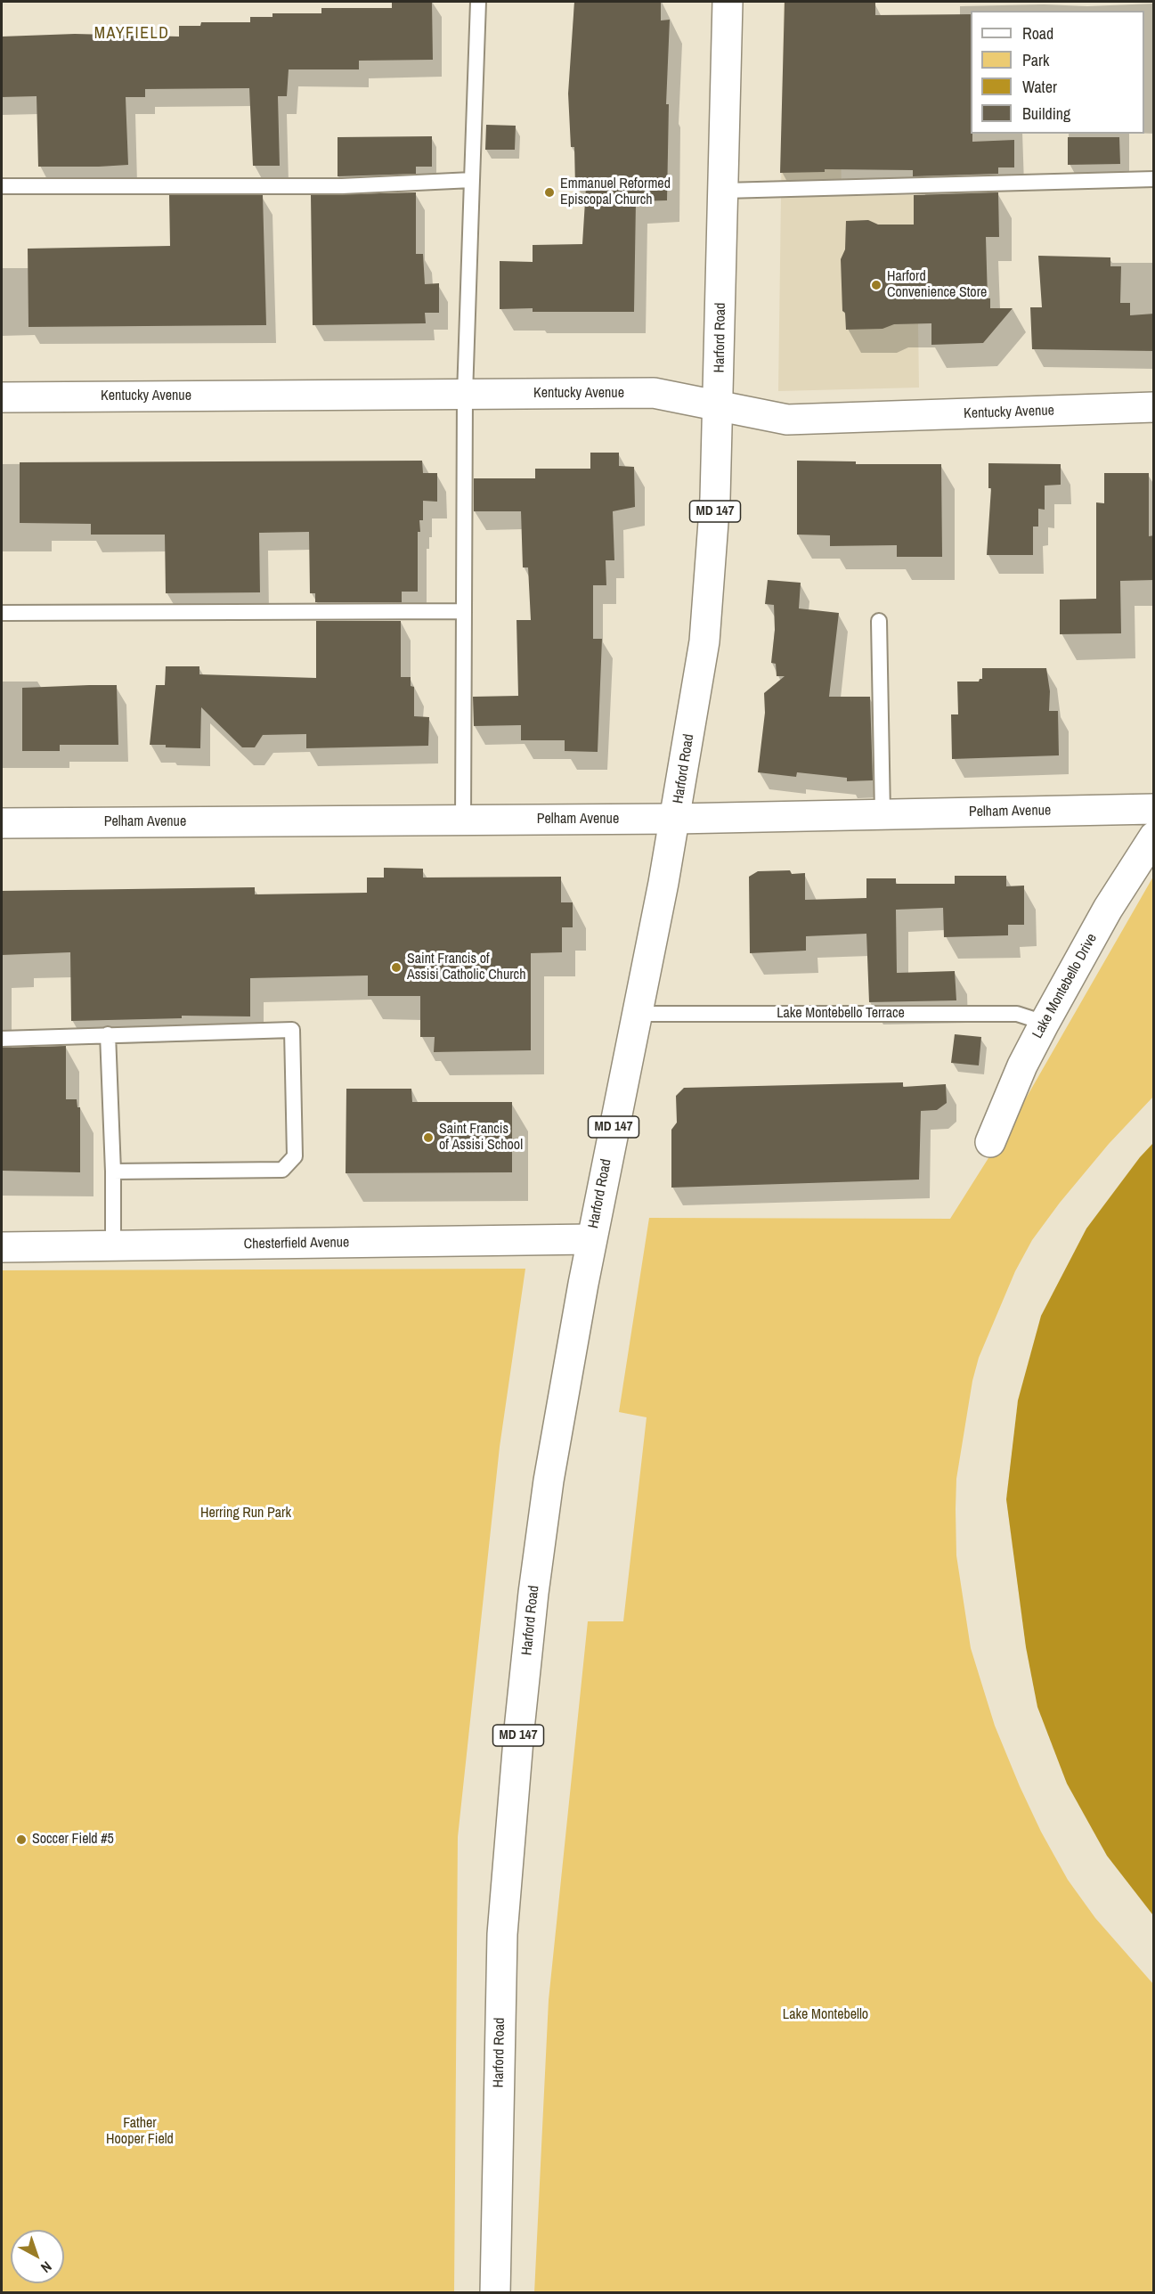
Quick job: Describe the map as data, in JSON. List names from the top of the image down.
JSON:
{
  "streets": {
    "street": [
      "Harford Road",
      "Kentucky Avenue",
      "MD 147",
      "Pelham Avenue",
      "Lake Montebello Drive",
      "Chesterfield Avenue"
    ],
    "lane": ["Lake Montebello Terrace"]
  },
  "crossings": [
    ["Harford Road", "Kentucky Avenue"],
    ["Harford Road", "Pelham Avenue"],
    ["Harford Road", "Lake Montebello Terrace"],
    ["Harford Road", "Chesterfield Avenue"],
    ["Lake Montebello Drive", "Lake Montebello Terrace"]
  ],
  "districts": ["MAYFIELD"],
  "parks": ["Herring Run Park", "Lake Montebello", "Father Hooper Field"],
  "places": [
    "Emmanuel Reformed Episcopal Church",
    "Harford Convenience Store",
    "Saint Francis of Assisi Catholic Church",
    "Saint Francis of Assisi School",
    "Soccer Field #5"
  ],
  "legend": [
    "Road",
    "Park",
    "Water",
    "Building"
  ],
  "north": "bottom right"
}
